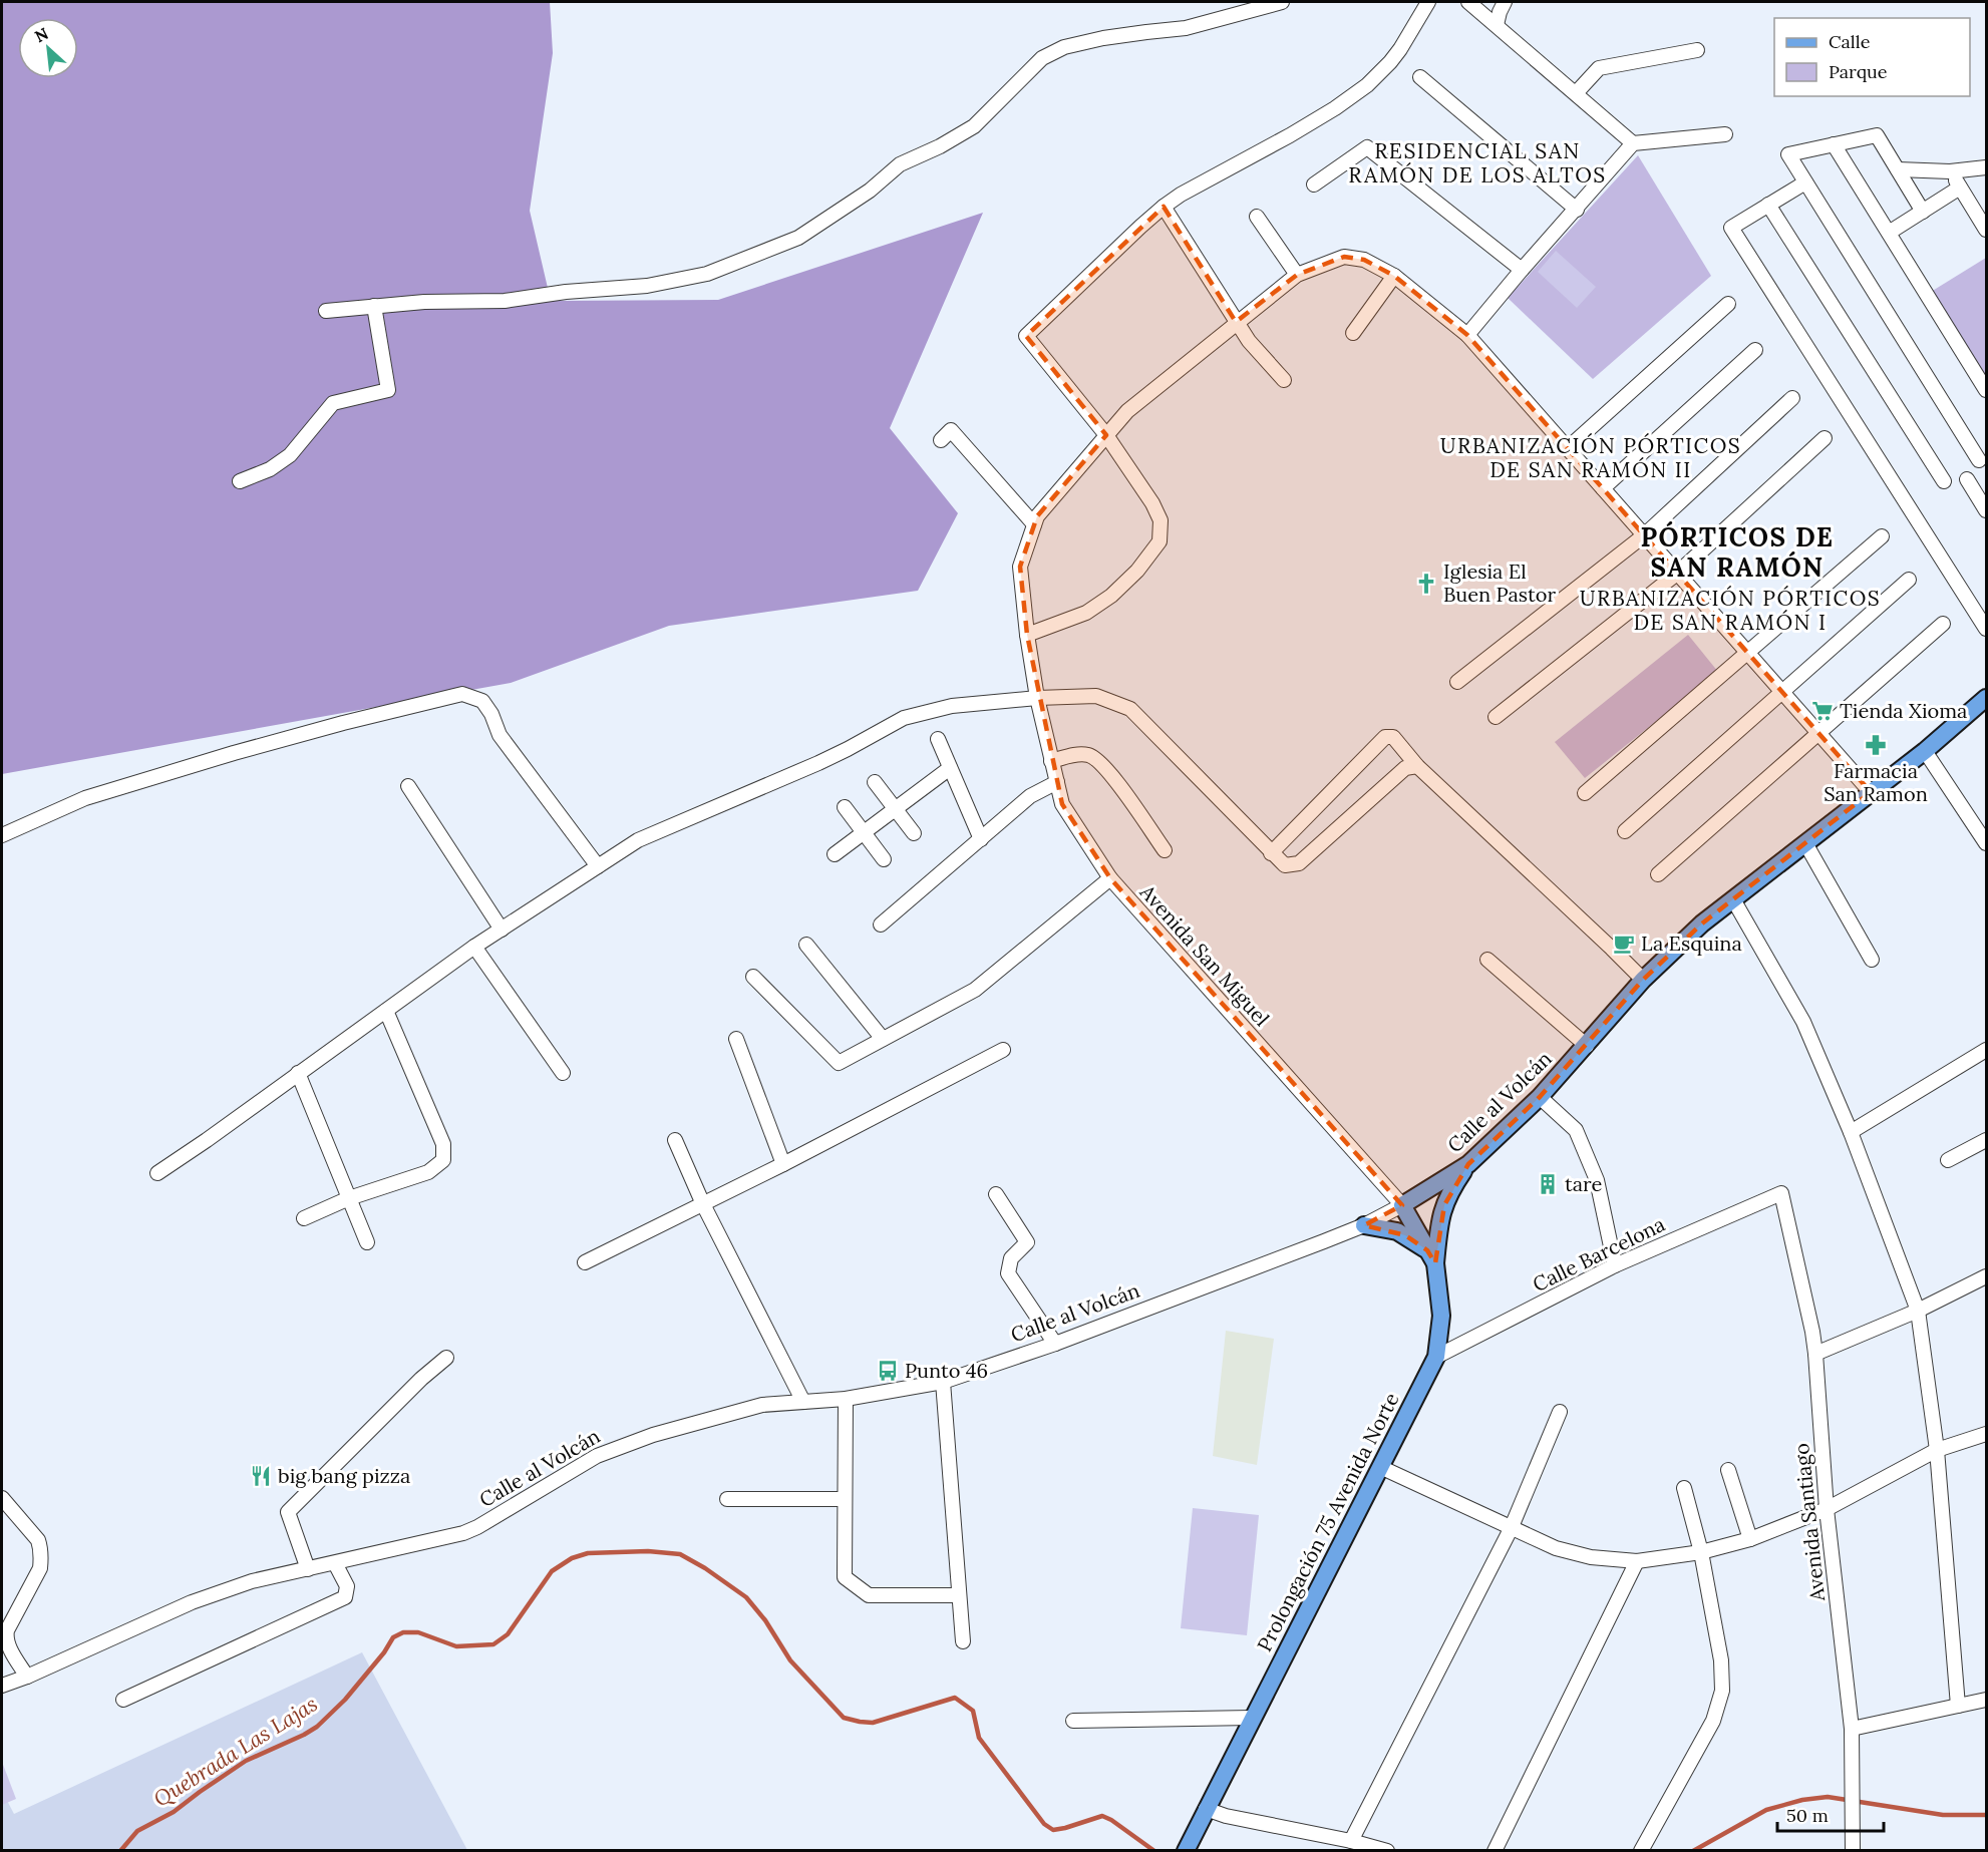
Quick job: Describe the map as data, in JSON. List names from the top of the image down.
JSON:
{
  "streets": {
    "main road": ["Calle al Volcán", "Prolongación 75 Avenida Norte"],
    "street": ["Avenida San Miguel", "Calle Barcelona", "Avenida Santiago"]
  },
  "crossings": [
    ["Avenida San Miguel", "Calle al Volcán"],
    ["Avenida San Miguel", "Prolongación 75 Avenida Norte"],
    ["Calle al Volcán", "Prolongación 75 Avenida Norte"],
    ["Calle Barcelona", "Prolongación 75 Avenida Norte"],
    ["Calle Barcelona", "Avenida Santiago"]
  ],
  "districts": [
    "RESIDENCIAL SAN RAMÓN DE LOS ALTOS",
    "URBANIZACIÓN PÓRTICOS DE SAN RAMÓN II",
    "PÓRTICOS DE SAN RAMÓN",
    "URBANIZACIÓN PÓRTICOS DE SAN RAMÓN I"
  ],
  "water": ["Quebrada Las Lajas"],
  "places": {
    "church": ["Iglesia El Buen Pastor"],
    "supermarket": ["Tienda Xioma"],
    "pharmacy": ["Farmacia San Ramon"],
    "cafe": ["La Esquina"],
    "building": ["tare"],
    "bus stop": ["Punto 46"],
    "restaurant": ["big bang pizza"]
  },
  "legend": ["Calle", "Parque"],
  "scale_bar": "50 m",
  "north": "top left"
}
